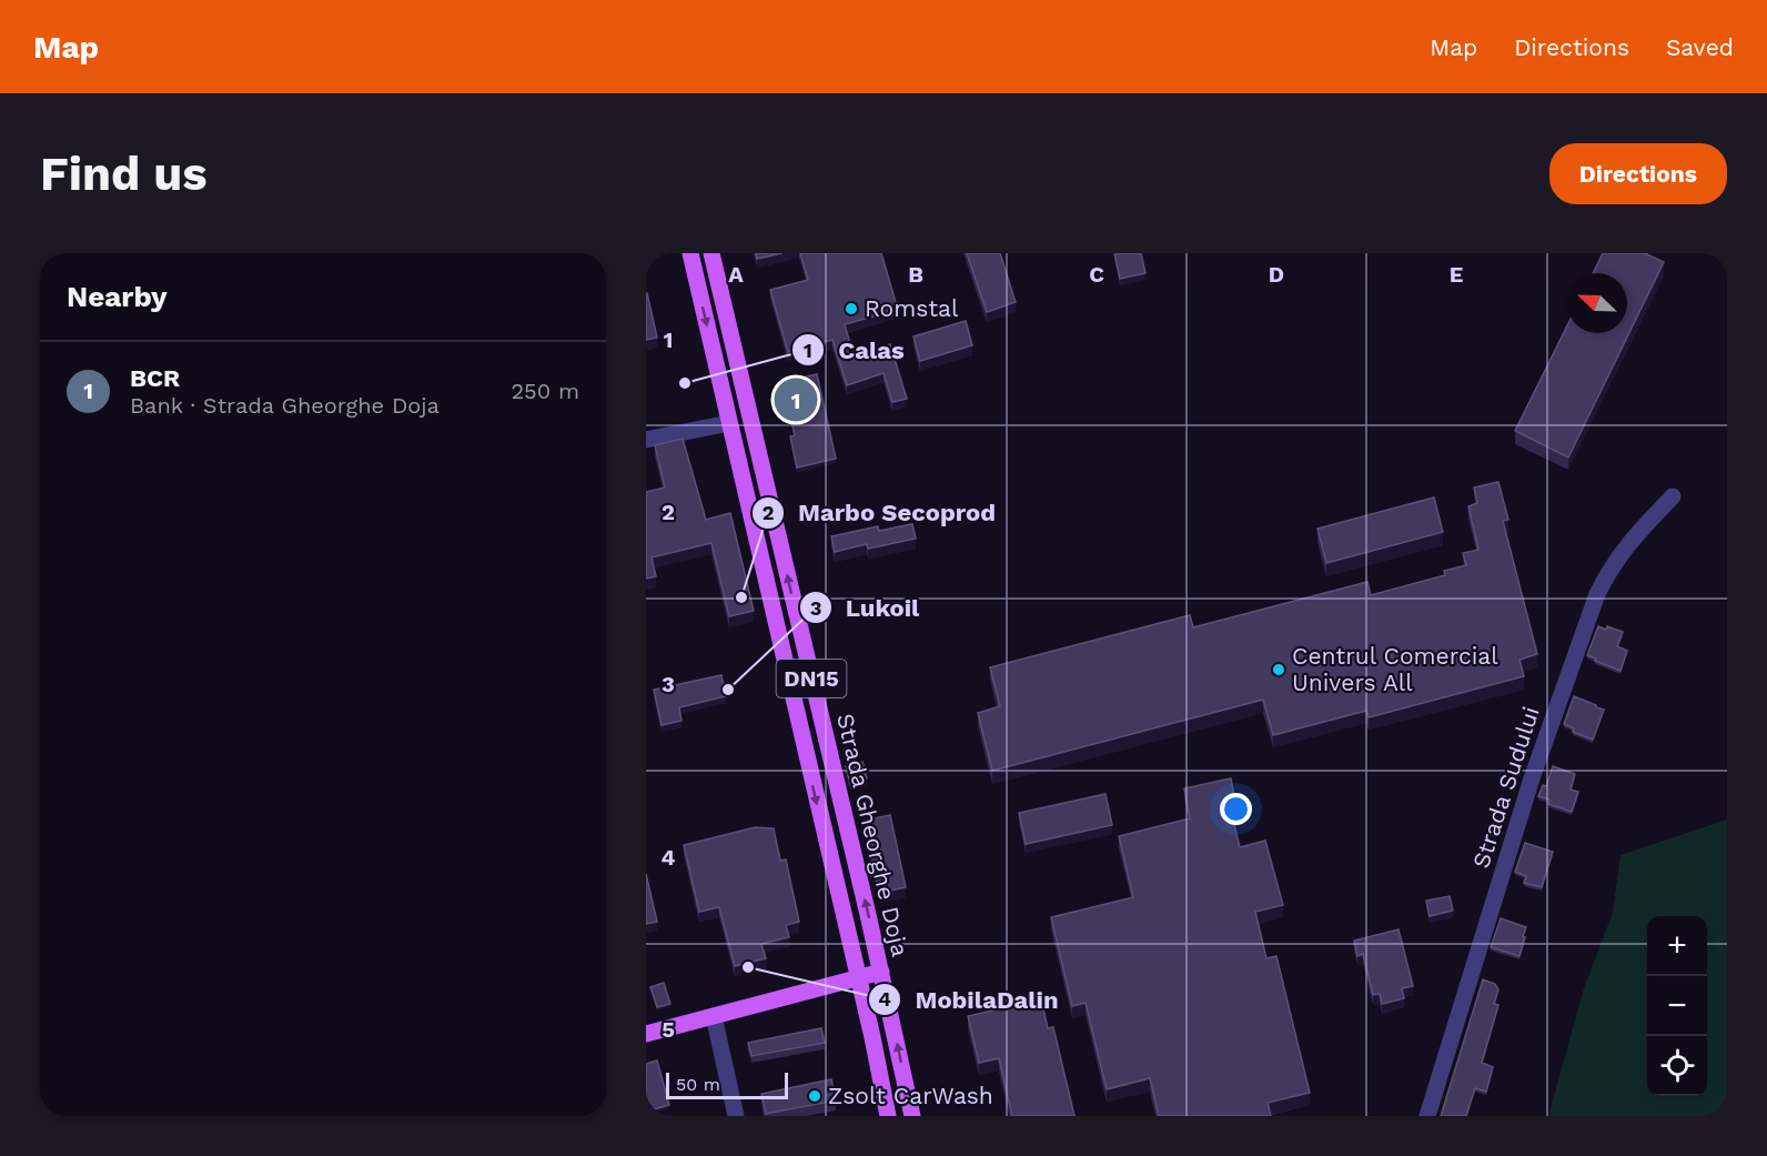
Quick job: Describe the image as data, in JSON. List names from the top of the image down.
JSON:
{
  "streets": {
    "main road": ["DN15", "Strada Gheorghe Doja"],
    "street": ["Strada Sudului"]
  },
  "places": [
    "Romstal",
    "Calas",
    "Marbo Secoprod",
    "Centrul Comercial Univers All",
    "Lukoil",
    "MobilaDalin",
    "Zsolt CarWash"
  ],
  "scale_bar": "50 m",
  "north": "top left",
  "page": {
    "header": "Map",
    "nav": ["Map", "Directions", "Saved"],
    "buttons": "Directions",
    "title": "Find us",
    "heading": "Nearby",
    "list": [
      {
        "mark": "1",
        "name": "BCR",
        "note": "Bank · Strada Gheorghe Doja",
        "value": "250 m"
      }
    ],
    "pins": "1",
    "map_buttons": ["+", "−"],
    "scale": "50 m"
  },
  "grid": {
    "columns": [
      "A",
      "B",
      "C",
      "D",
      "E"
    ],
    "rows": [
      "1",
      "2",
      "3",
      "4",
      "5"
    ]
  }
}
